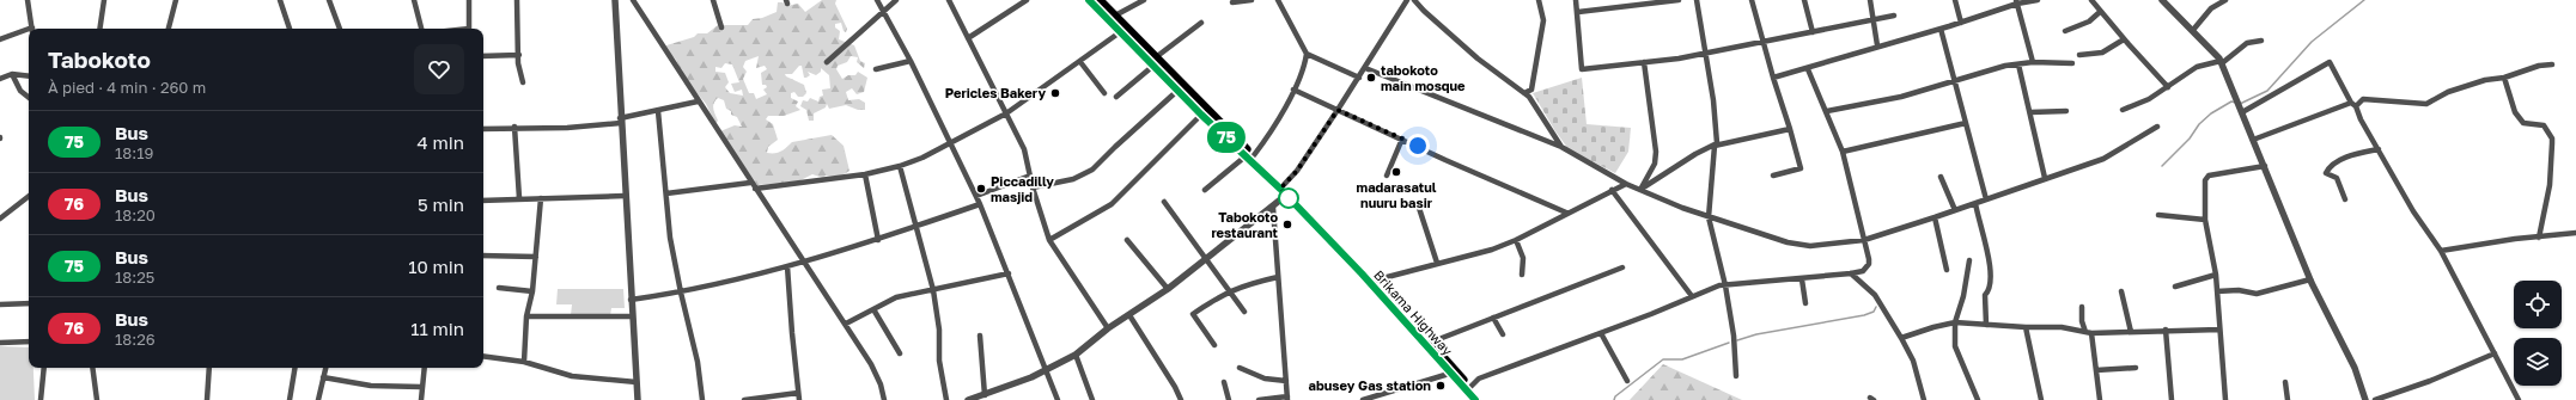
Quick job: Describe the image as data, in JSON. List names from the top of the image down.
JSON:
{
  "streets": {
    "highway": ["Brikama Highway"]
  },
  "places": [
    "tabokoto main mosque",
    "Pericles Bakery",
    "madarasatul nuuru basir",
    "Piccadilly masjid",
    "Tabokoto restaurant",
    "abusey Gas station"
  ],
  "lines": ["bus line 75"],
  "page": {
    "on_map": "75",
    "heading": ["Tabokoto", "À pied · 4 min · 260 m"],
    "list": [
      {
        "mark": "75",
        "name": "Bus",
        "note": "18:19",
        "value": "4 min"
      },
      {
        "mark": "76",
        "name": "Bus",
        "note": "18:20",
        "value": "5 min"
      },
      {
        "mark": "75",
        "name": "Bus",
        "note": "18:25",
        "value": "10 min"
      },
      {
        "mark": "76",
        "name": "Bus",
        "note": "18:26",
        "value": "11 min"
      }
    ]
  }
}
